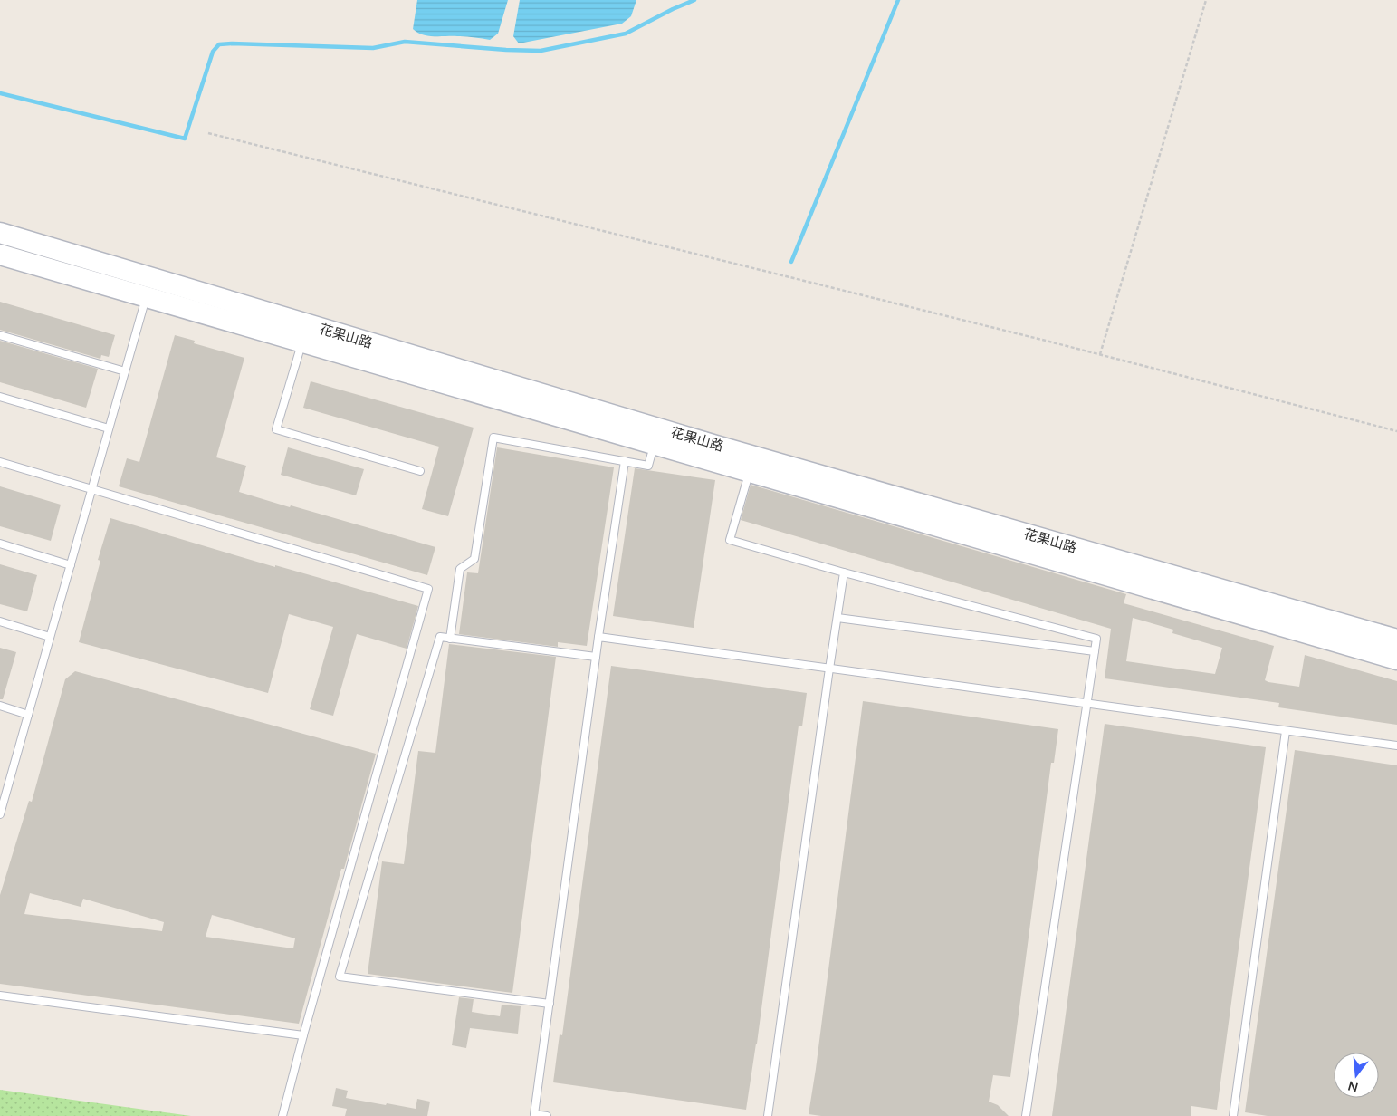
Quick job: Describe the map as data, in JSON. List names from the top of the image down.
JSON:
{
  "streets": {
    "street": ["花果山路"]
  },
  "north": "bottom"
}
